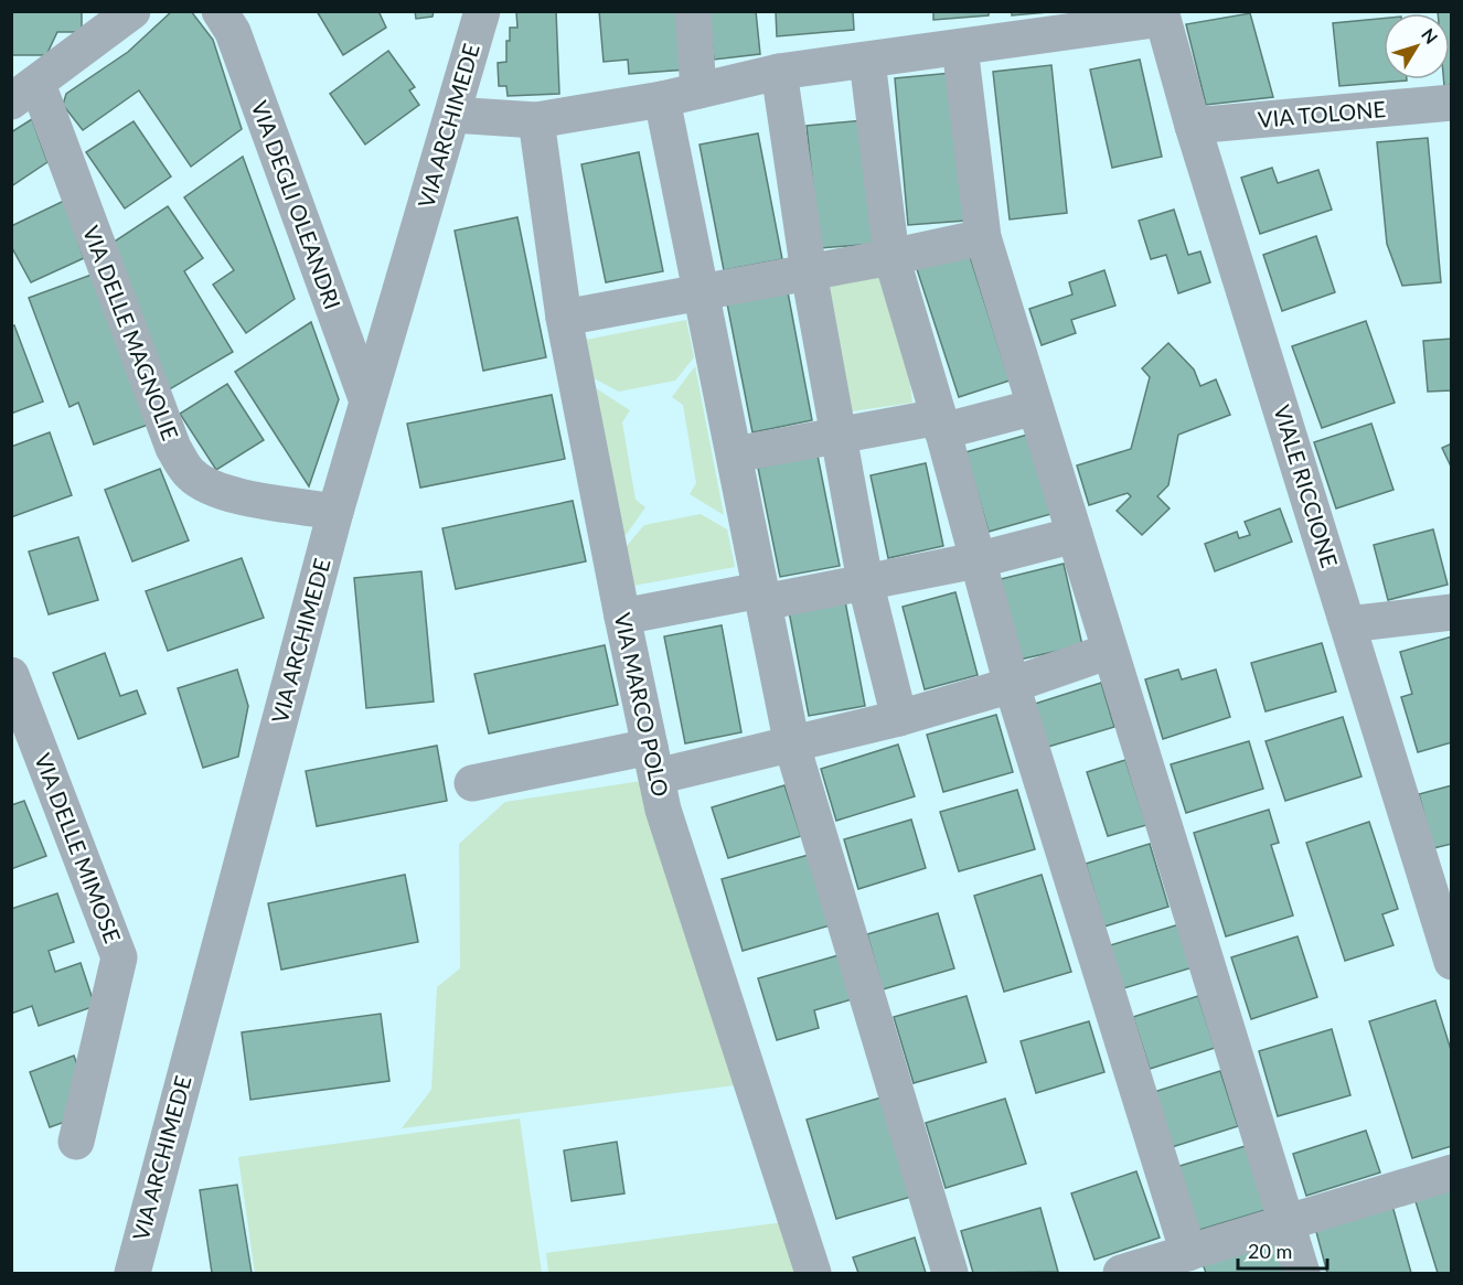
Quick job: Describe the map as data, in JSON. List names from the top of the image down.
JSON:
{
  "streets": {
    "street": [
      "VIA TOLONE",
      "VIA ARCHIMEDE",
      "VIA DEGLI OLEANDRI",
      "VIA DELLE MAGNOLIE",
      "VIALE RICCIONE",
      "VIA MARCO POLO",
      "VIA DELLE MIMOSE"
    ]
  },
  "crossings": [
    ["VIA TOLONE", "VIALE RICCIONE"],
    ["VIA ARCHIMEDE", "VIA DEGLI OLEANDRI"],
    ["VIA ARCHIMEDE", "VIA DELLE MAGNOLIE"]
  ],
  "scale_bar": "20 m",
  "north": "top right"
}
